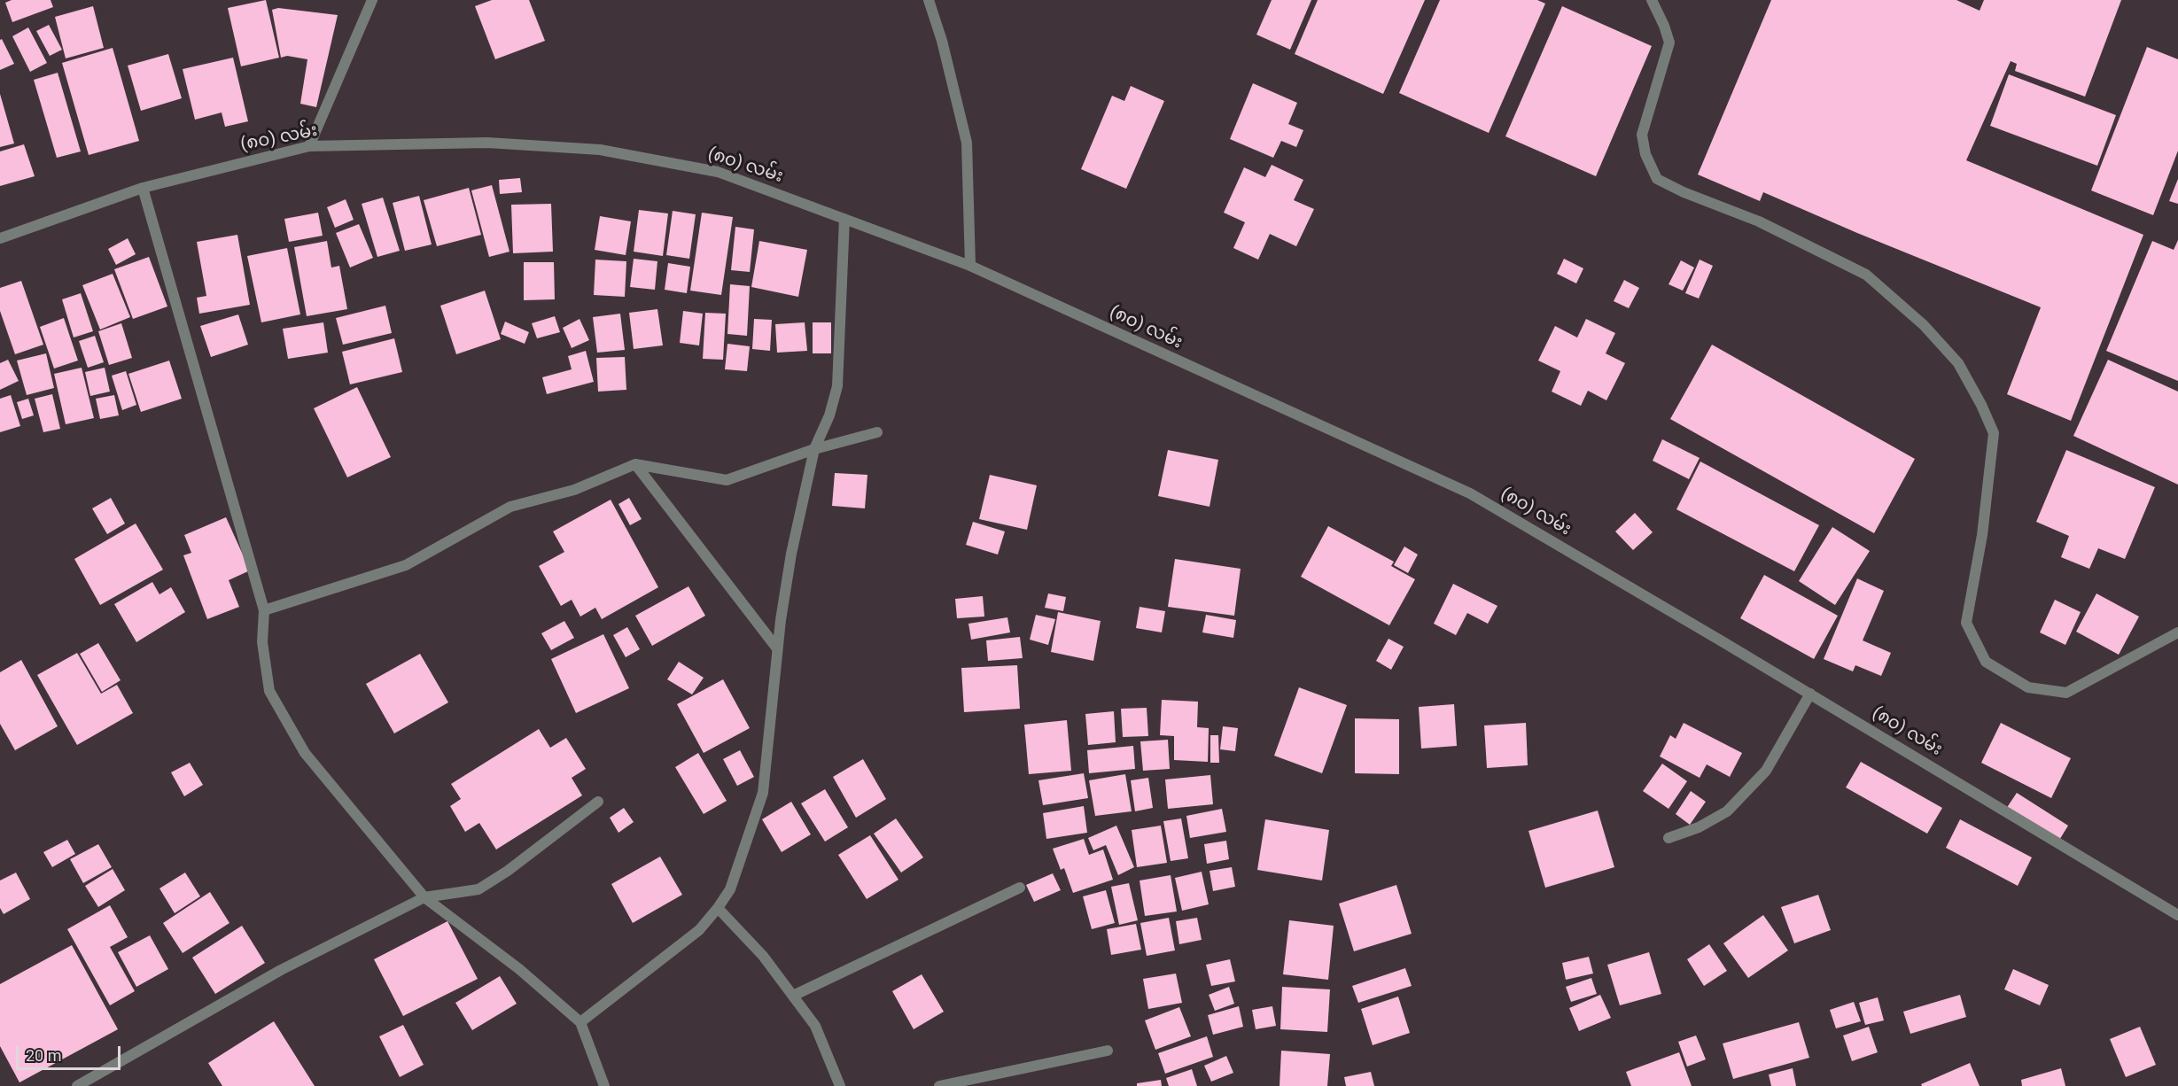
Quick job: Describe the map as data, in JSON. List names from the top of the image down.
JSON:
{
  "streets": {
    "street": ["(၈၀) လမ်း"]
  },
  "scale_bar": "20 m"
}
